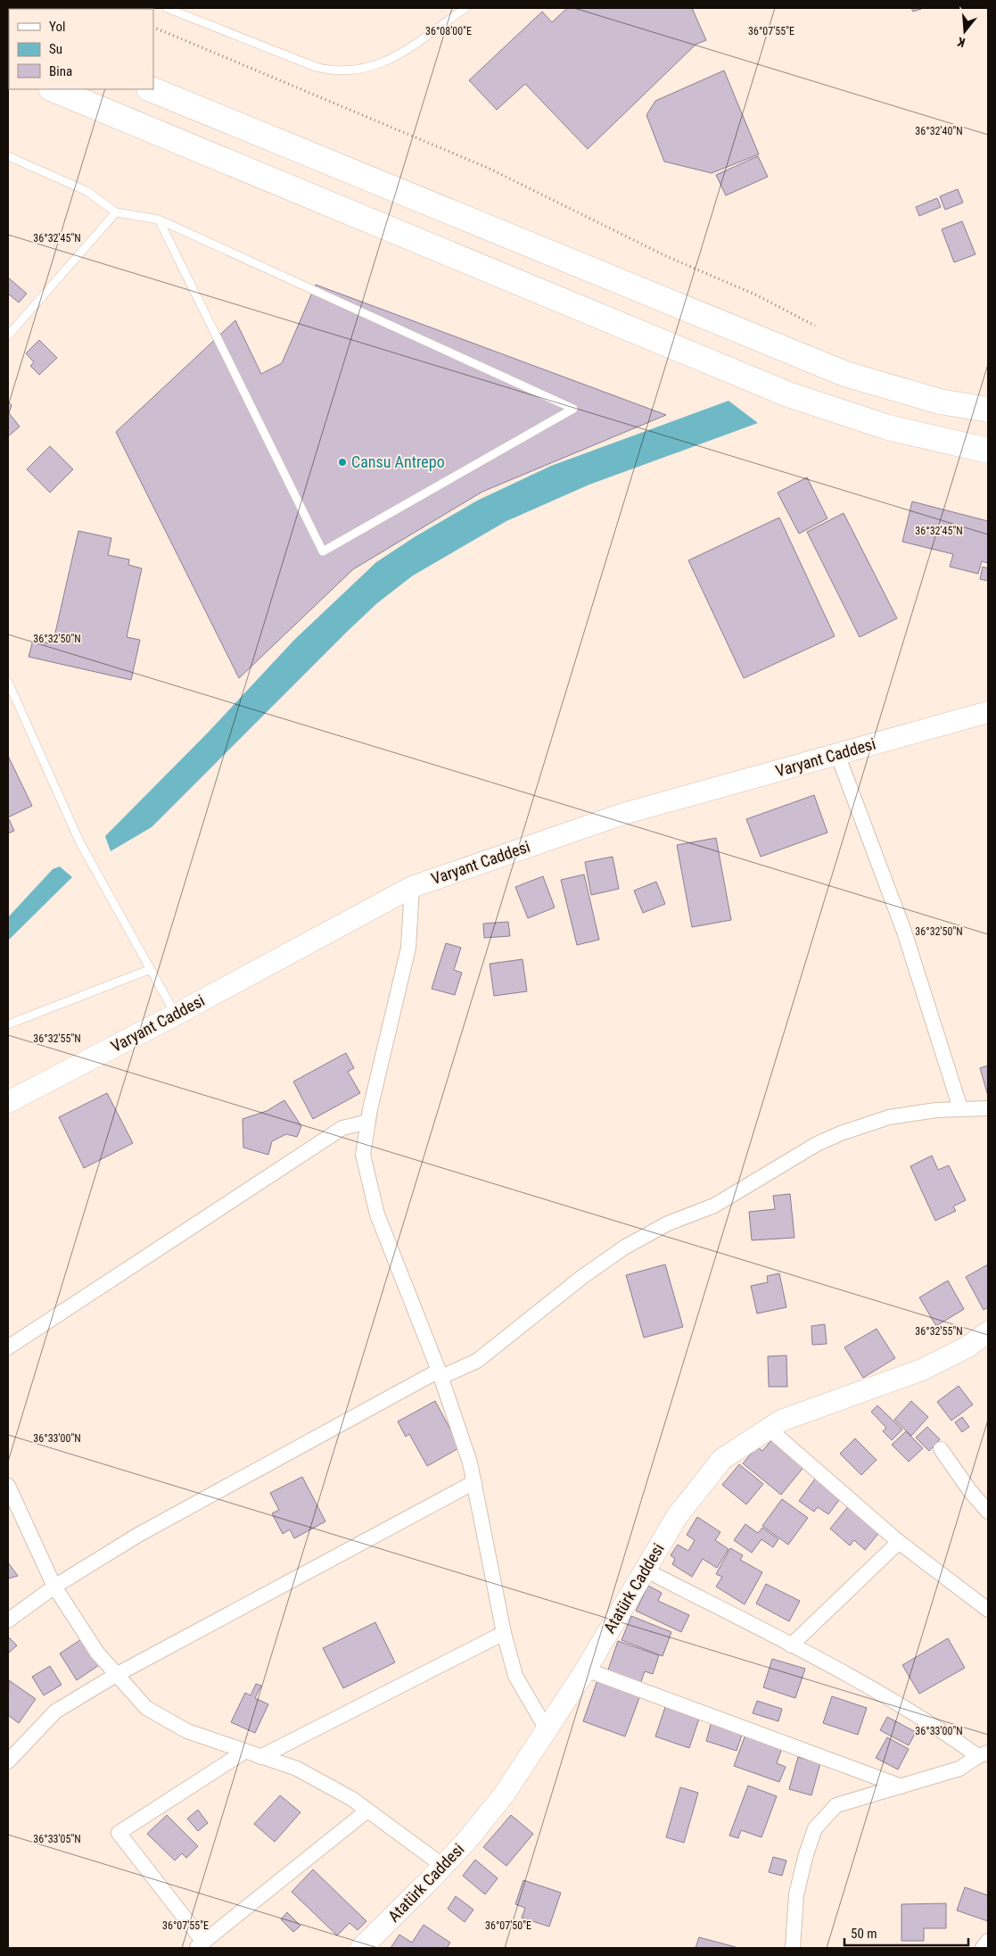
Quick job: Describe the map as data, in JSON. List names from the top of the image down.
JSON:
{
  "streets": {
    "street": ["Varyant Caddesi", "Atatürk Caddesi"]
  },
  "places": ["Cansu Antrepo"],
  "legend": ["Yol", "Su", "Bina"],
  "scale_bar": "50 m",
  "north": "bottom",
  "coordinates": [
    "36°08'00\"E",
    "36°07'55\"E",
    "36°32'40\"N",
    "36°32'45\"N",
    "36°32'50\"N",
    "36°32'55\"N",
    "36°33'00\"N",
    "36°33'05\"N",
    "36°07'50\"E"
  ]
}
